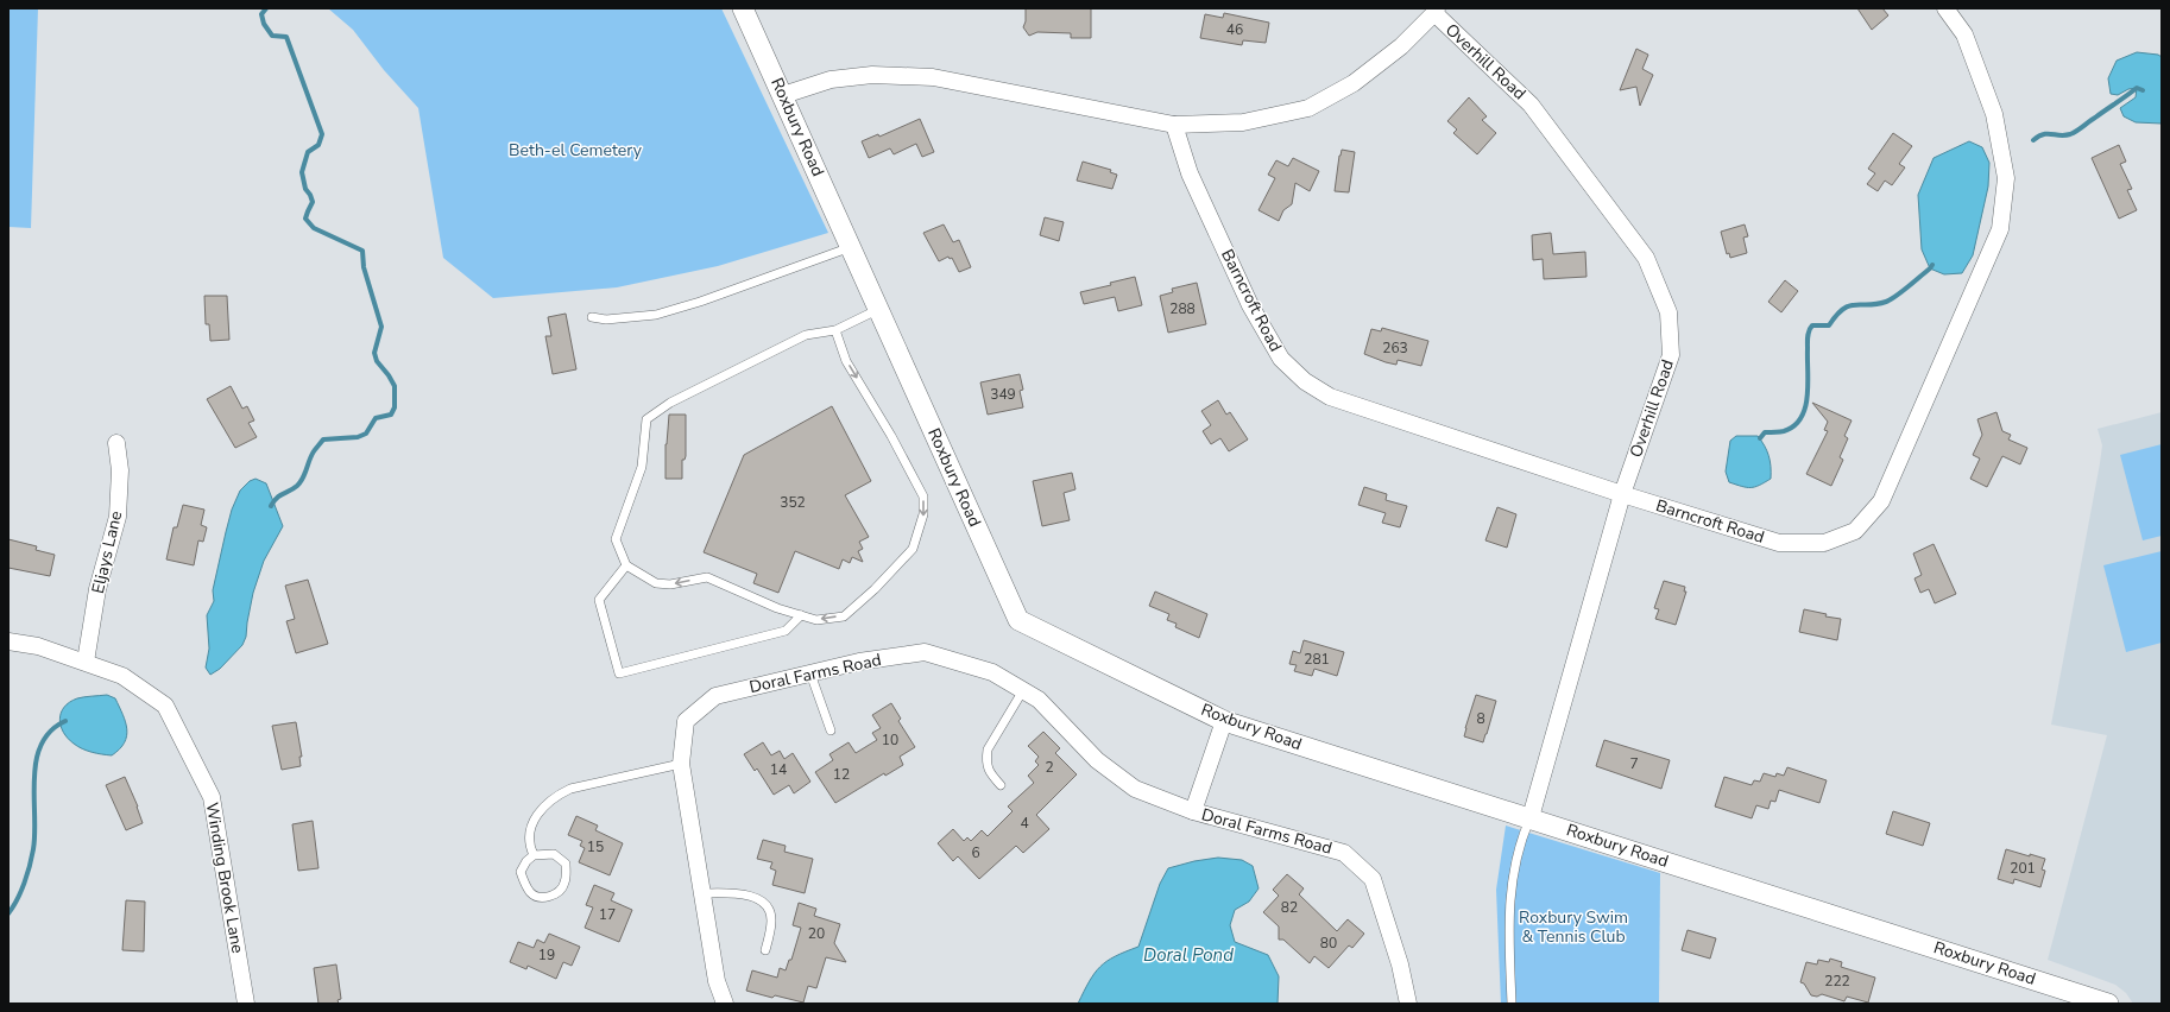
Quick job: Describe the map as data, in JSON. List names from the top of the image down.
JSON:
{
  "streets": {
    "street": [
      "Overhill Road",
      "Roxbury Road",
      "Barncroft Road",
      "Eljays Lane",
      "Doral Farms Road",
      "Winding Brook Lane"
    ]
  },
  "crossings": [
    ["Overhill Road", "Roxbury Road"],
    ["Overhill Road", "Barncroft Road"],
    ["Roxbury Road", "Doral Farms Road"],
    ["Eljays Lane", "Winding Brook Lane"]
  ],
  "water": ["Doral Pond"],
  "parks": ["Beth-el Cemetery", "Roxbury Swim & Tennis Club"],
  "house_numbers": [
    "46",
    "288",
    "263",
    "349",
    "352",
    "281",
    "8",
    "10",
    "7",
    "2",
    "14",
    "12",
    "4",
    "15",
    "6",
    "201",
    "82",
    "17",
    "20",
    "80",
    "19",
    "222"
  ]
}
